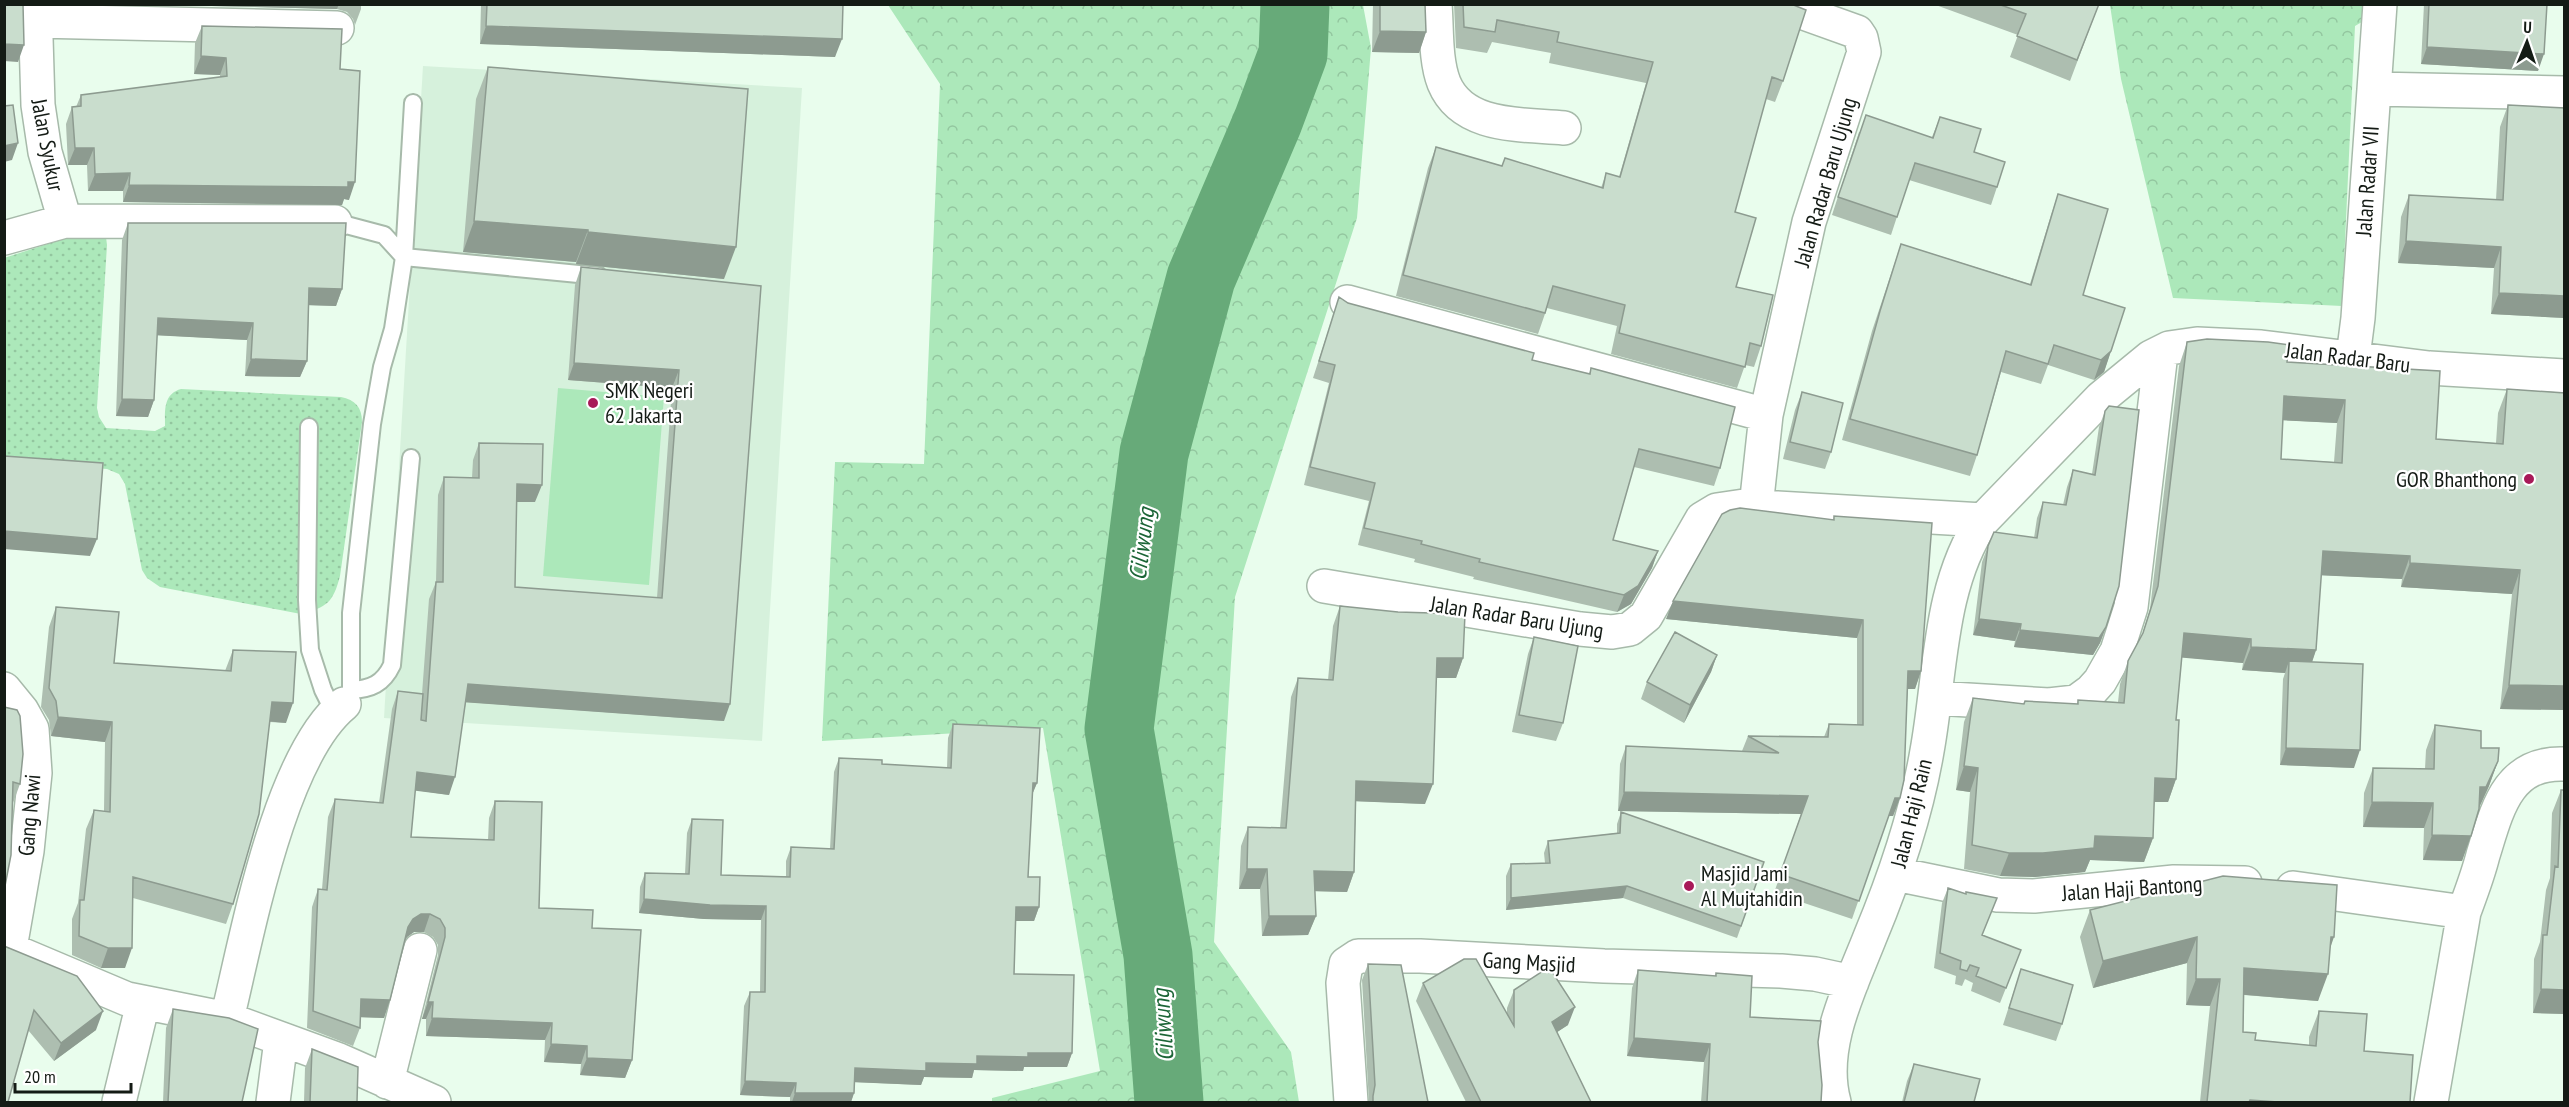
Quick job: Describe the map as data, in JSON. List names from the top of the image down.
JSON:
{
  "streets": {
    "street": [
      "Jalan Syukur",
      "Jalan Radar VII",
      "Jalan Radar Baru Ujung",
      "Jalan Radar Baru",
      "Jalan Haji Rain",
      "Gang Nawi",
      "Jalan Haji Bantong",
      "Gang Masjid"
    ]
  },
  "crossings": [
    ["Jalan Radar VII", "Jalan Radar Baru"],
    ["Jalan Radar Baru Ujung", "Jalan Radar Baru"],
    ["Jalan Radar Baru Ujung", "Jalan Haji Rain"],
    ["Jalan Radar Baru", "Jalan Haji Rain"],
    ["Jalan Haji Rain", "Jalan Haji Bantong"],
    ["Jalan Haji Rain", "Gang Masjid"]
  ],
  "water": ["Ciliwung"],
  "places": ["SMK Negeri 62 Jakarta", "GOR Bhanthong", "Masjid Jami Al Mujtahidin"],
  "scale_bar": "20 m",
  "north": "top"
}
